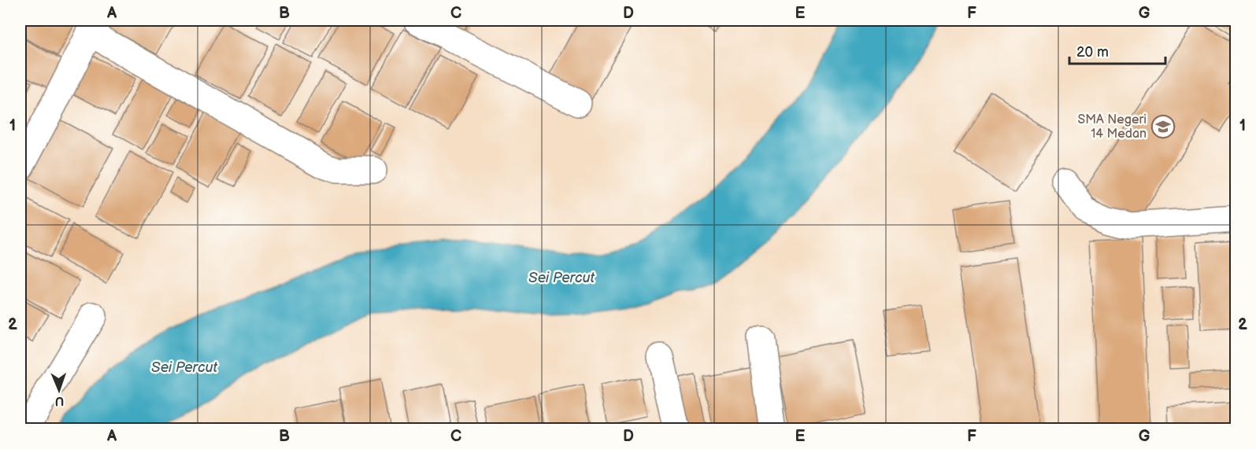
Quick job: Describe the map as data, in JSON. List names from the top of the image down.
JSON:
{
  "water": ["Sei Percut"],
  "places": {
    "school or university": ["SMA Negeri 14 Medan"]
  },
  "scale_bar": "20 m",
  "north": "bottom",
  "grid": {
    "columns": [
      "A",
      "B",
      "C",
      "D",
      "E",
      "F",
      "G"
    ],
    "rows": ["1", "2"]
  }
}
